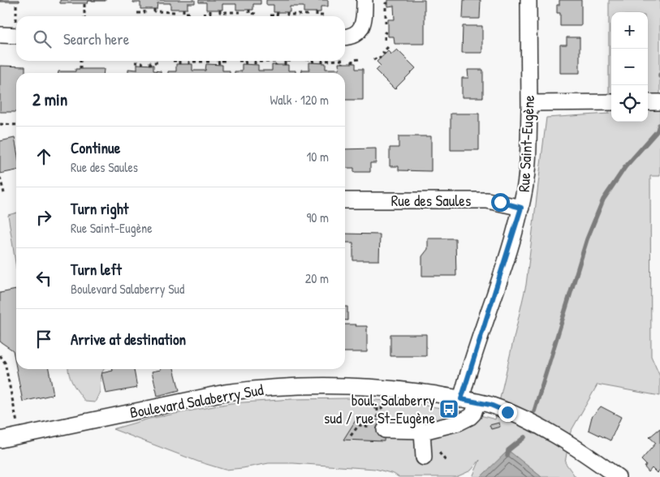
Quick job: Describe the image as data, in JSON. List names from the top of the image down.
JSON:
{
  "streets": {
    "street": ["Rue Saint-Eugène", "Rue des Saules", "Boulevard Salaberry Sud"]
  },
  "crossings": [
    ["Rue Saint-Eugène", "Rue des Saules"],
    ["Rue Saint-Eugène", "Boulevard Salaberry Sud"]
  ],
  "places": {
    "bus stop": ["boul. Salaberry sud / rue St-Eugène"]
  },
  "page": {
    "map_buttons": ["+", "−"],
    "search": "Search here",
    "heading": ["2 min", "Walk · 120 m"],
    "list": [
      ["Continue", "Rue des Saules", "10 m"],
      ["Turn right", "Rue Saint-Eugène", "90 m"],
      ["Turn left", "Boulevard Salaberry Sud", "20 m"],
      "Arrive at destination"
    ]
  }
}
